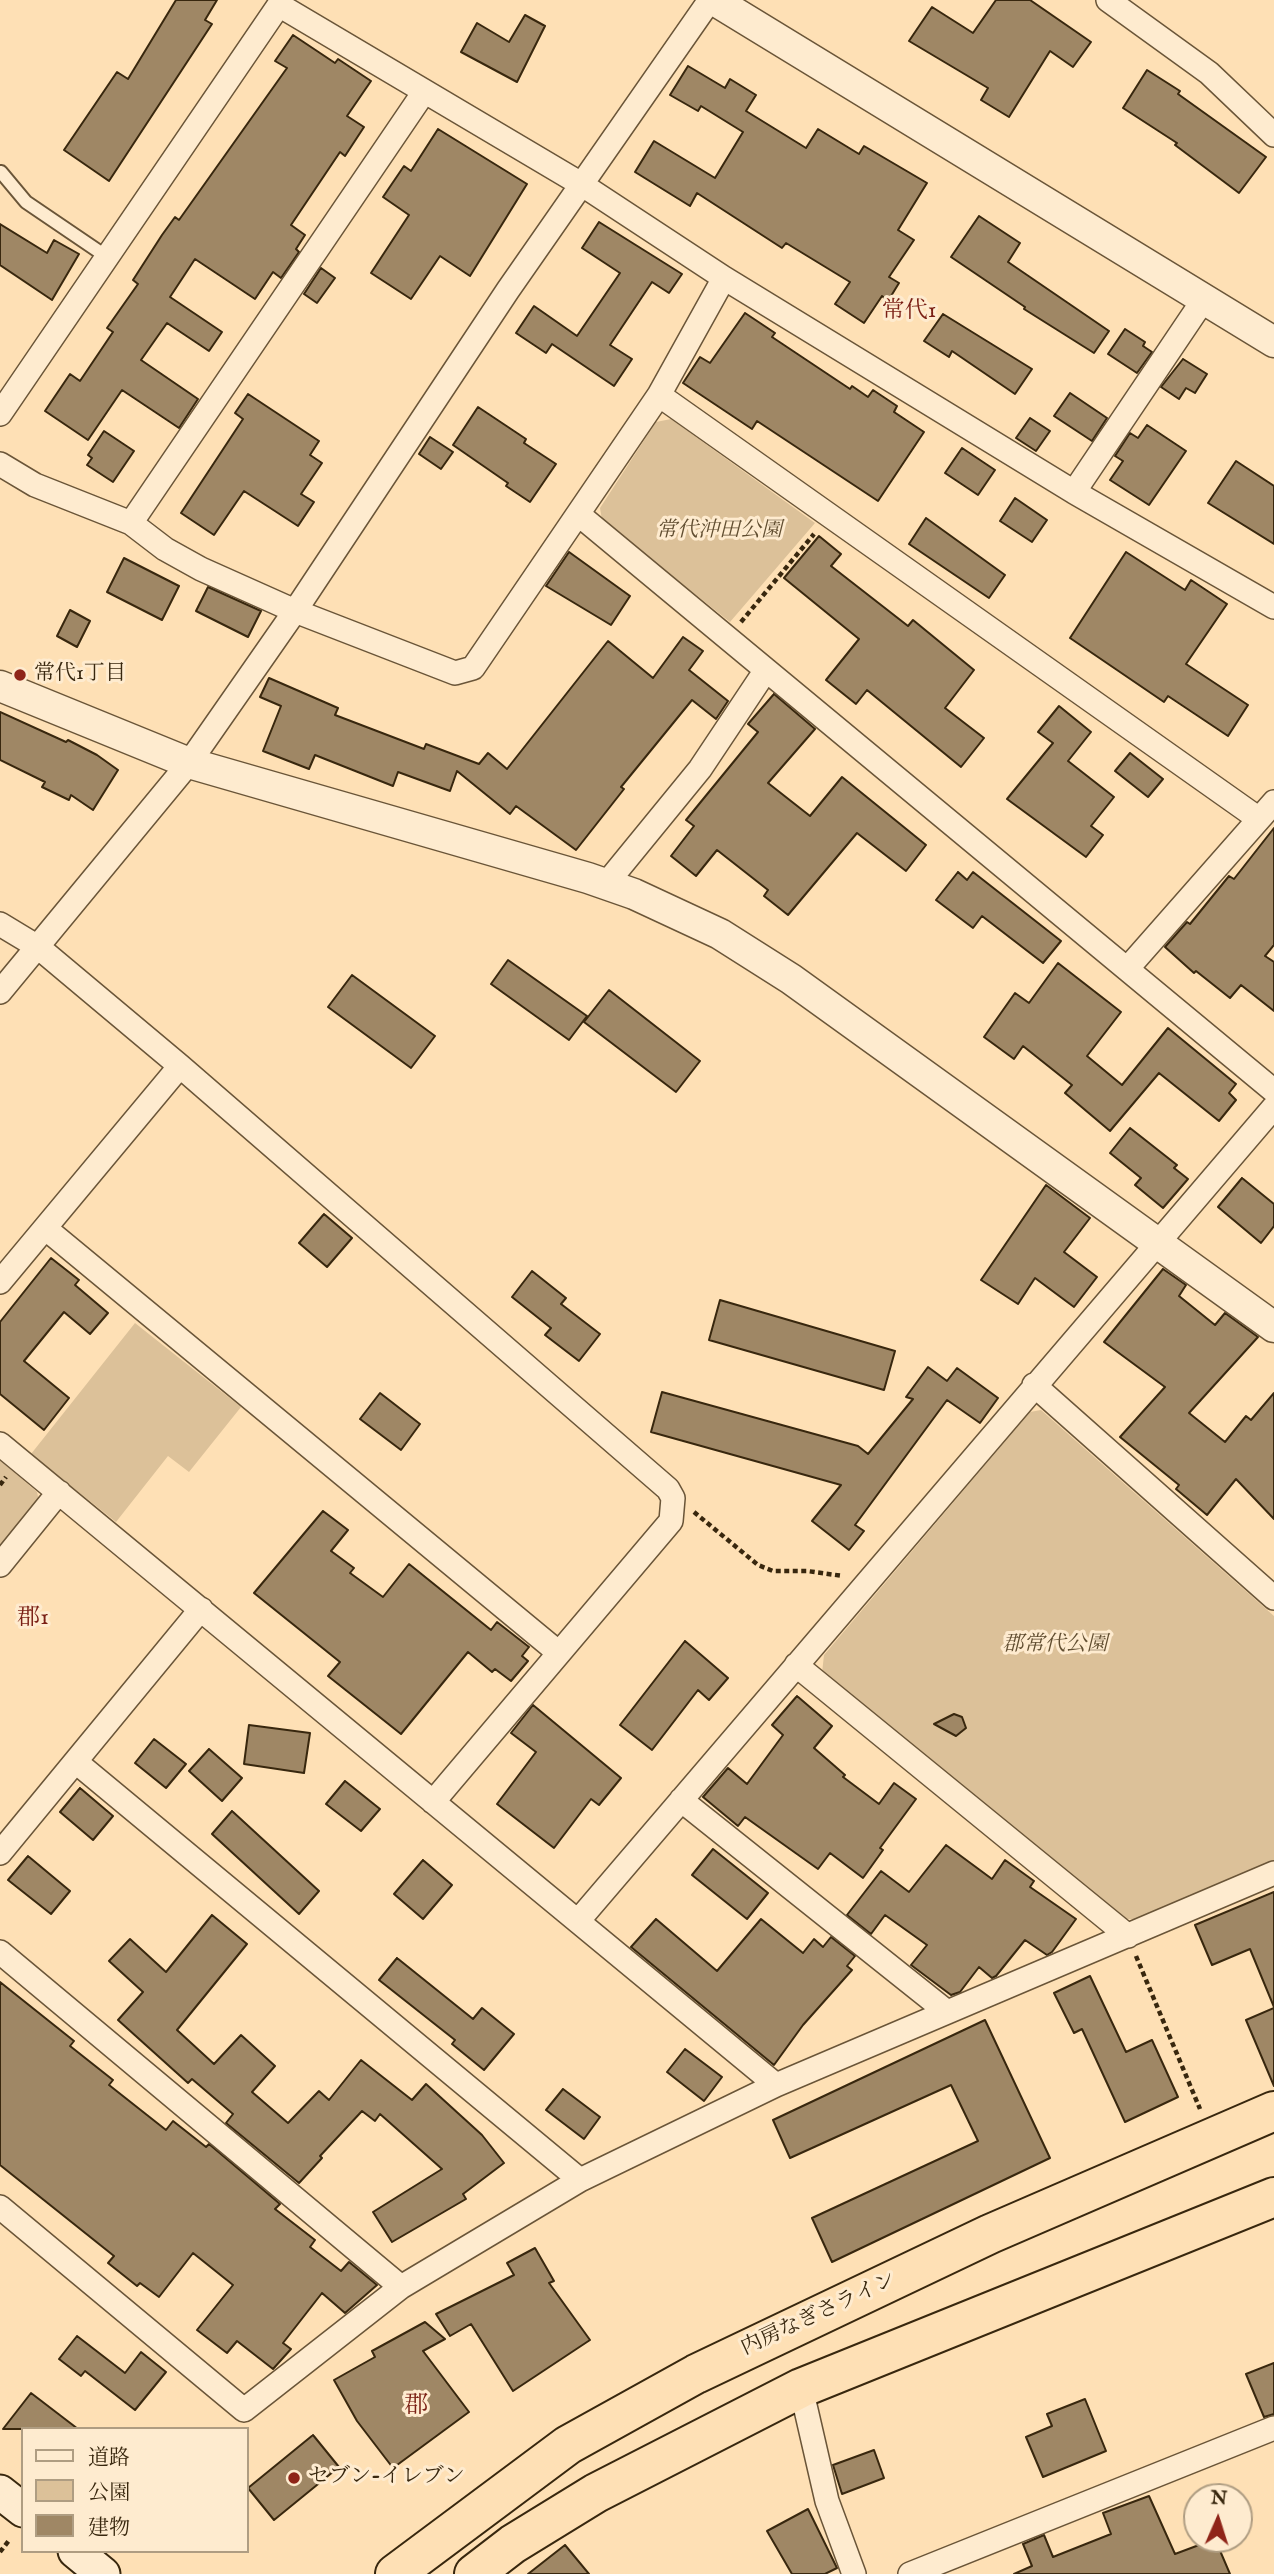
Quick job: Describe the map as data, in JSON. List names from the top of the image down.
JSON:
{
  "streets": {
    "highway": ["内房なぎさライン"]
  },
  "districts": ["常代1", "郡1", "郡"],
  "parks": ["常代沖田公園", "郡常代公園"],
  "places": ["常代1丁目", "セブン-イレブン"],
  "legend": ["道路", "公園", "建物"],
  "north": "top"
}
